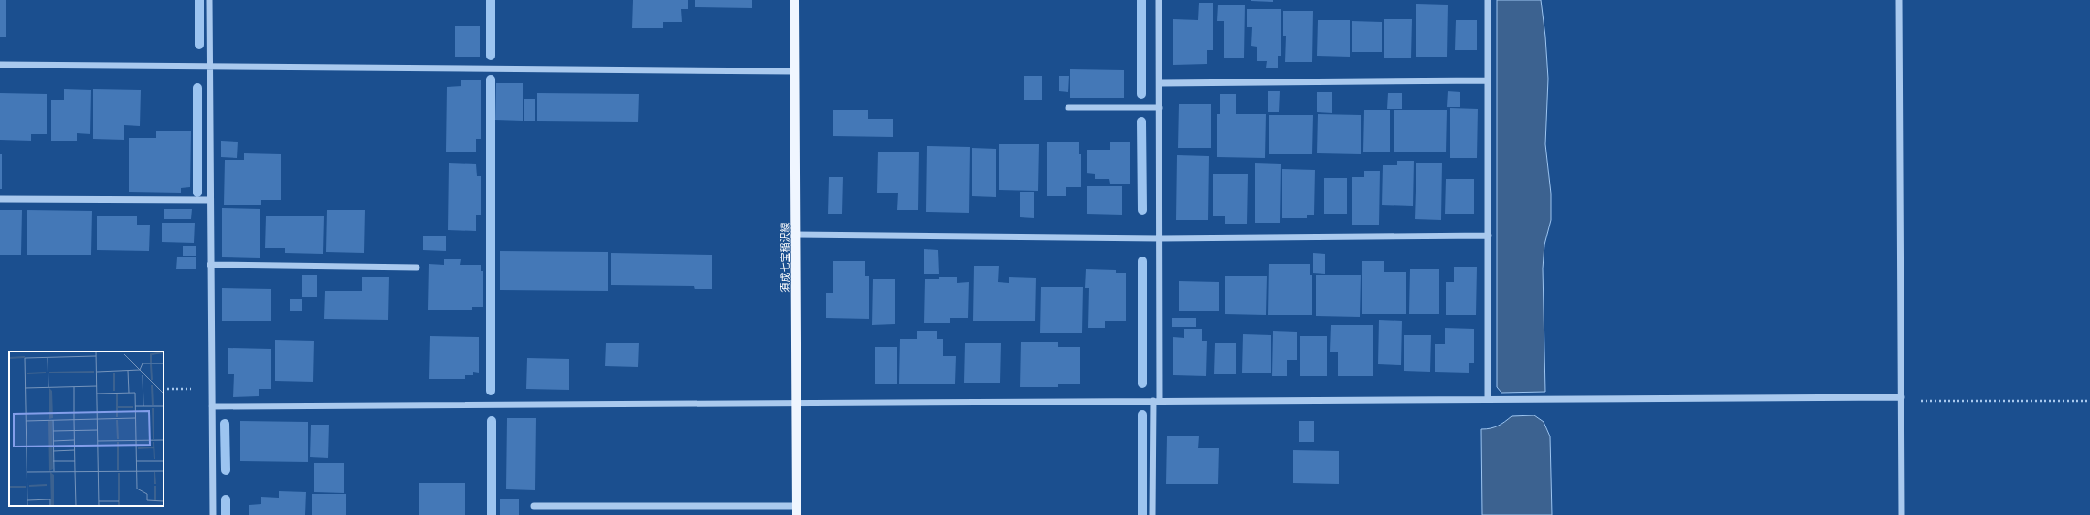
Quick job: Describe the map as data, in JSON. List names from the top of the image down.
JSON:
{
  "streets": {
    "main road": ["須成七宝稲沢線"]
  }
}
